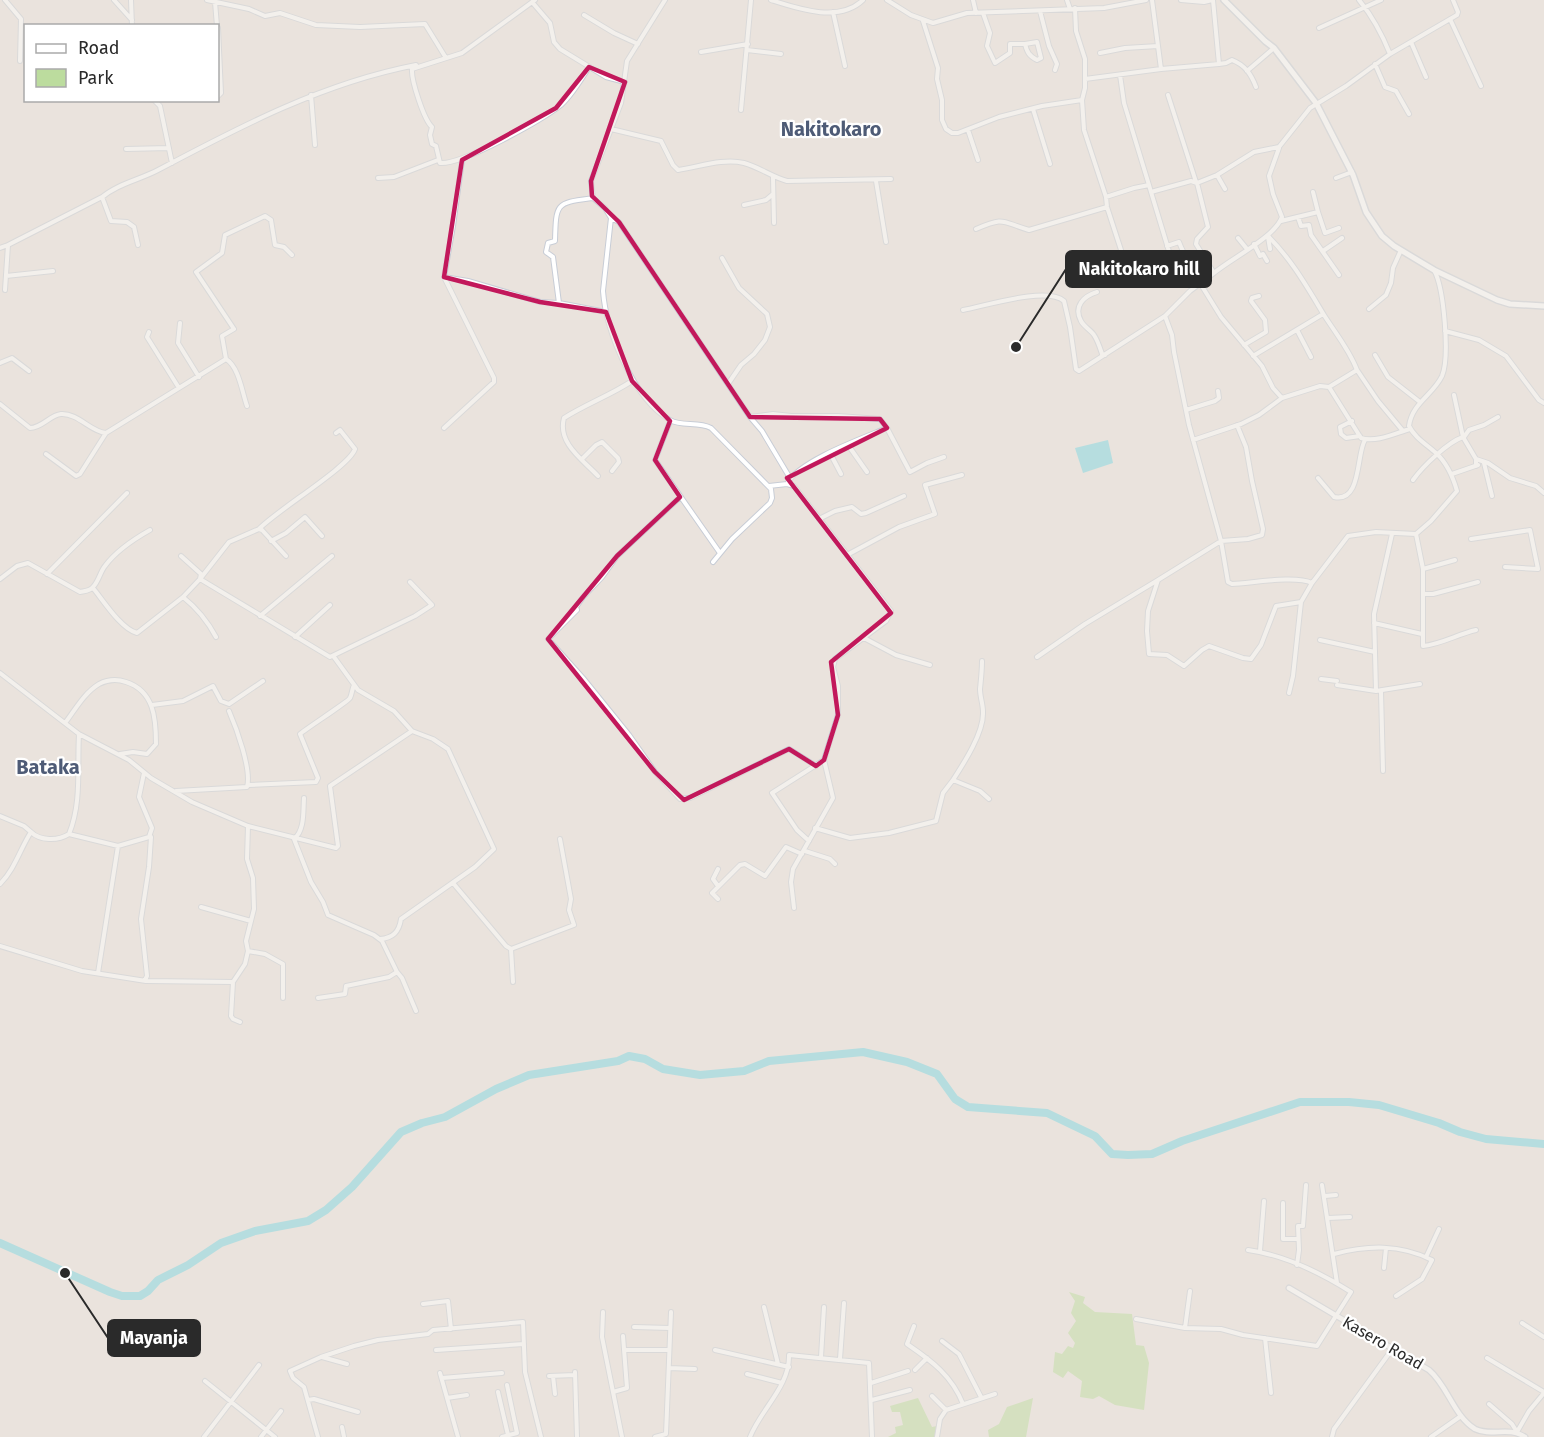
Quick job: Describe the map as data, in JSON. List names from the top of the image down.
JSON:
{
  "streets": {
    "street": ["Kasero Road"]
  },
  "districts": ["Nakitokaro", "Bataka"],
  "places": ["Nakitokaro hill", "Mayanja"],
  "legend": ["Road", "Park"]
}
